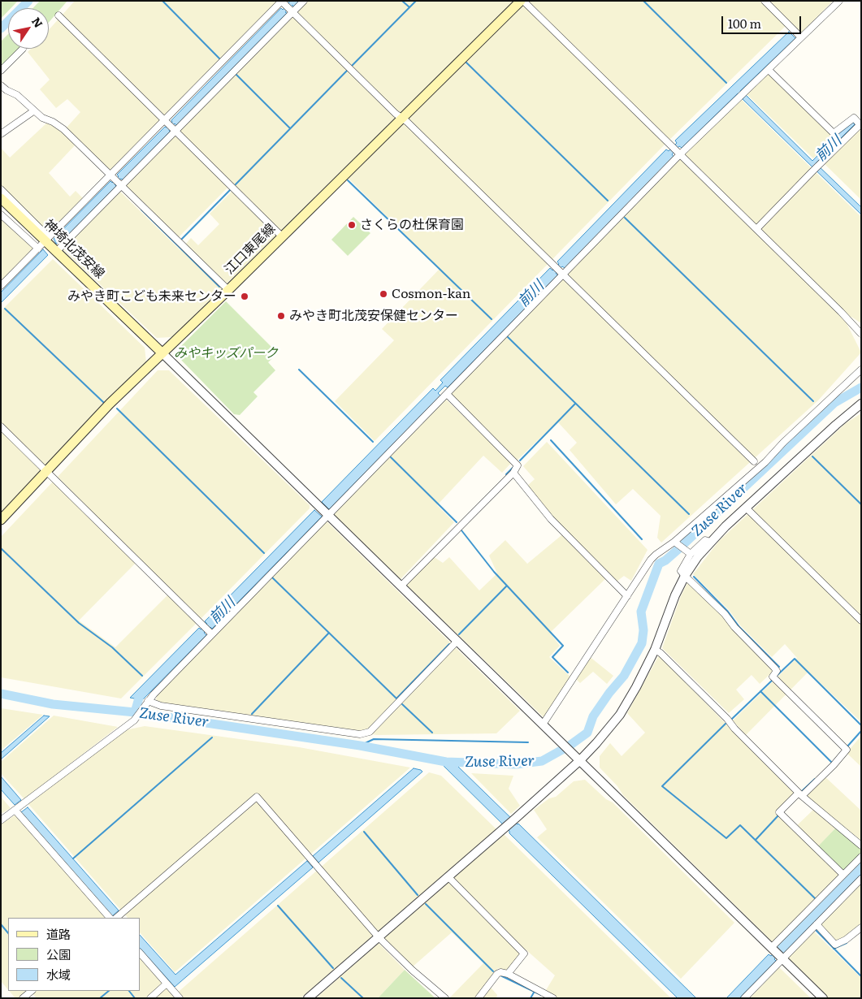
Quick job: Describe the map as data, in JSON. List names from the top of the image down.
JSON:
{
  "streets": {
    "main road": ["神埼北茂安線", "江口東尾線"]
  },
  "crossings": [
    ["神埼北茂安線", "江口東尾線"]
  ],
  "water": ["前川", "Zuse River"],
  "parks": ["みやキッズパーク"],
  "places": [
    "さくらの杜保育園",
    "Cosmon-kan",
    "みやき町こども未来センター",
    "みやき町北茂安保健センター"
  ],
  "legend": ["道路", "公園", "水域"],
  "scale_bar": "100 m",
  "north": "top right"
}
